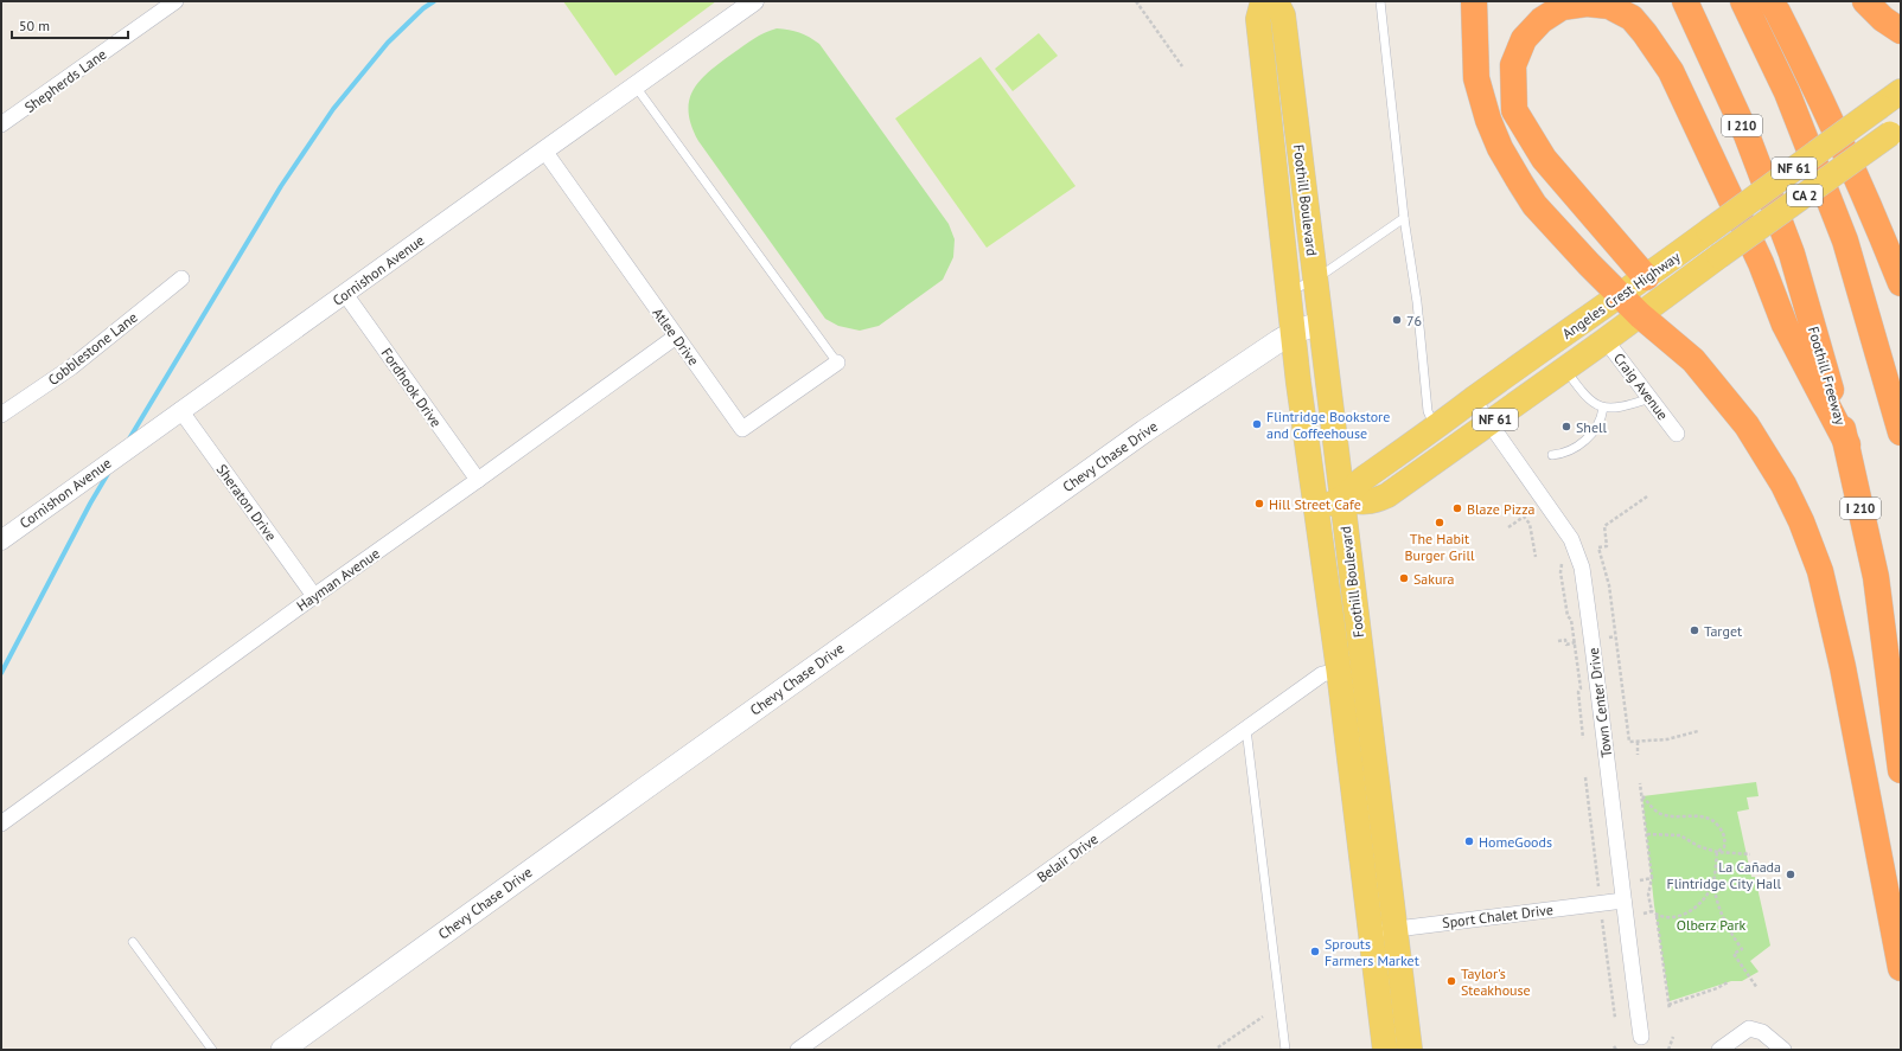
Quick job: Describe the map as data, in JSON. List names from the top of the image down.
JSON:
{
  "streets": {
    "highway": ["I 210", "Foothill Freeway"],
    "main road": [
      "NF 61",
      "CA 2",
      "Foothill Boulevard",
      "Angeles Crest Highway",
      "Chevy Chase Drive"
    ],
    "street": [
      "Shepherds Lane",
      "Cornishon Avenue",
      "Atlee Drive",
      "Cobblestone Lane",
      "Craig Avenue",
      "Fordhook Drive",
      "Sheraton Drive",
      "Hayman Avenue",
      "Town Center Drive",
      "Belair Drive",
      "Sport Chalet Drive"
    ]
  },
  "crossings": [
    ["Foothill Boulevard", "Angeles Crest Highway"],
    ["Foothill Boulevard", "Chevy Chase Drive"],
    ["Foothill Boulevard", "Belair Drive"],
    ["Foothill Boulevard", "Sport Chalet Drive"],
    ["Cornishon Avenue", "Atlee Drive"],
    ["Cornishon Avenue", "Fordhook Drive"],
    ["Cornishon Avenue", "Sheraton Drive"],
    ["Angeles Crest Highway", "Craig Avenue"],
    ["Angeles Crest Highway", "Town Center Drive"],
    ["Atlee Drive", "Hayman Avenue"],
    ["Fordhook Drive", "Hayman Avenue"],
    ["Sheraton Drive", "Hayman Avenue"],
    ["Town Center Drive", "Sport Chalet Drive"]
  ],
  "parks": ["Olberz Park"],
  "places": [
    "76",
    "Flintridge Bookstore and Coffeehouse",
    "Shell",
    "Hill Street Cafe",
    "Blaze Pizza",
    "The Habit Burger Grill",
    "Sakura",
    "Target",
    "HomeGoods",
    "La Cañada Flintridge City Hall",
    "Sprouts Farmers Market",
    "Taylor's Steakhouse"
  ],
  "scale_bar": "50 m"
}
